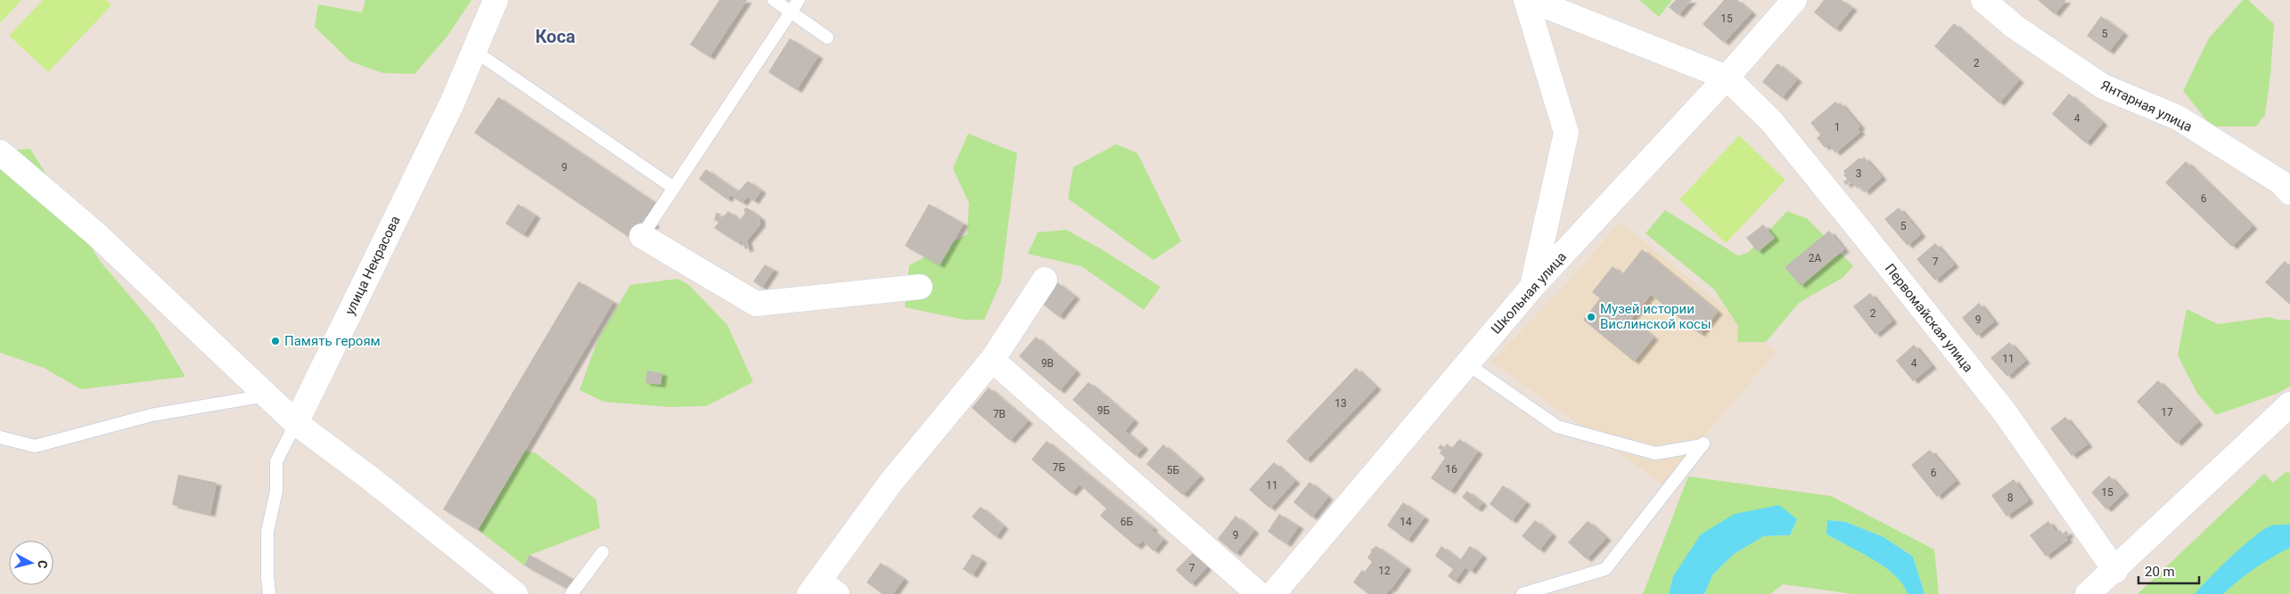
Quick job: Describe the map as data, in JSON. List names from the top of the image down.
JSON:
{
  "streets": {
    "street": [
      "Янтарная улица",
      "улица Некрасова",
      "Школьная улица",
      "Первомайская улица"
    ]
  },
  "crossings": [
    ["Школьная улица", "Первомайская улица"]
  ],
  "districts": ["Коса"],
  "places": ["Музей истории Вислинской косы", "Память героям"],
  "house_numbers": [
    "15",
    "5",
    "2",
    "4",
    "1",
    "9",
    "3",
    "6",
    "5",
    "2А",
    "7",
    "2",
    "9",
    "11",
    "9В",
    "4",
    "13",
    "9Б",
    "17",
    "7В",
    "7Б",
    "16",
    "5Б",
    "6",
    "11",
    "15",
    "8",
    "6Б",
    "14",
    "9",
    "7",
    "12"
  ],
  "scale_bar": "20 m",
  "north": "right"
}
